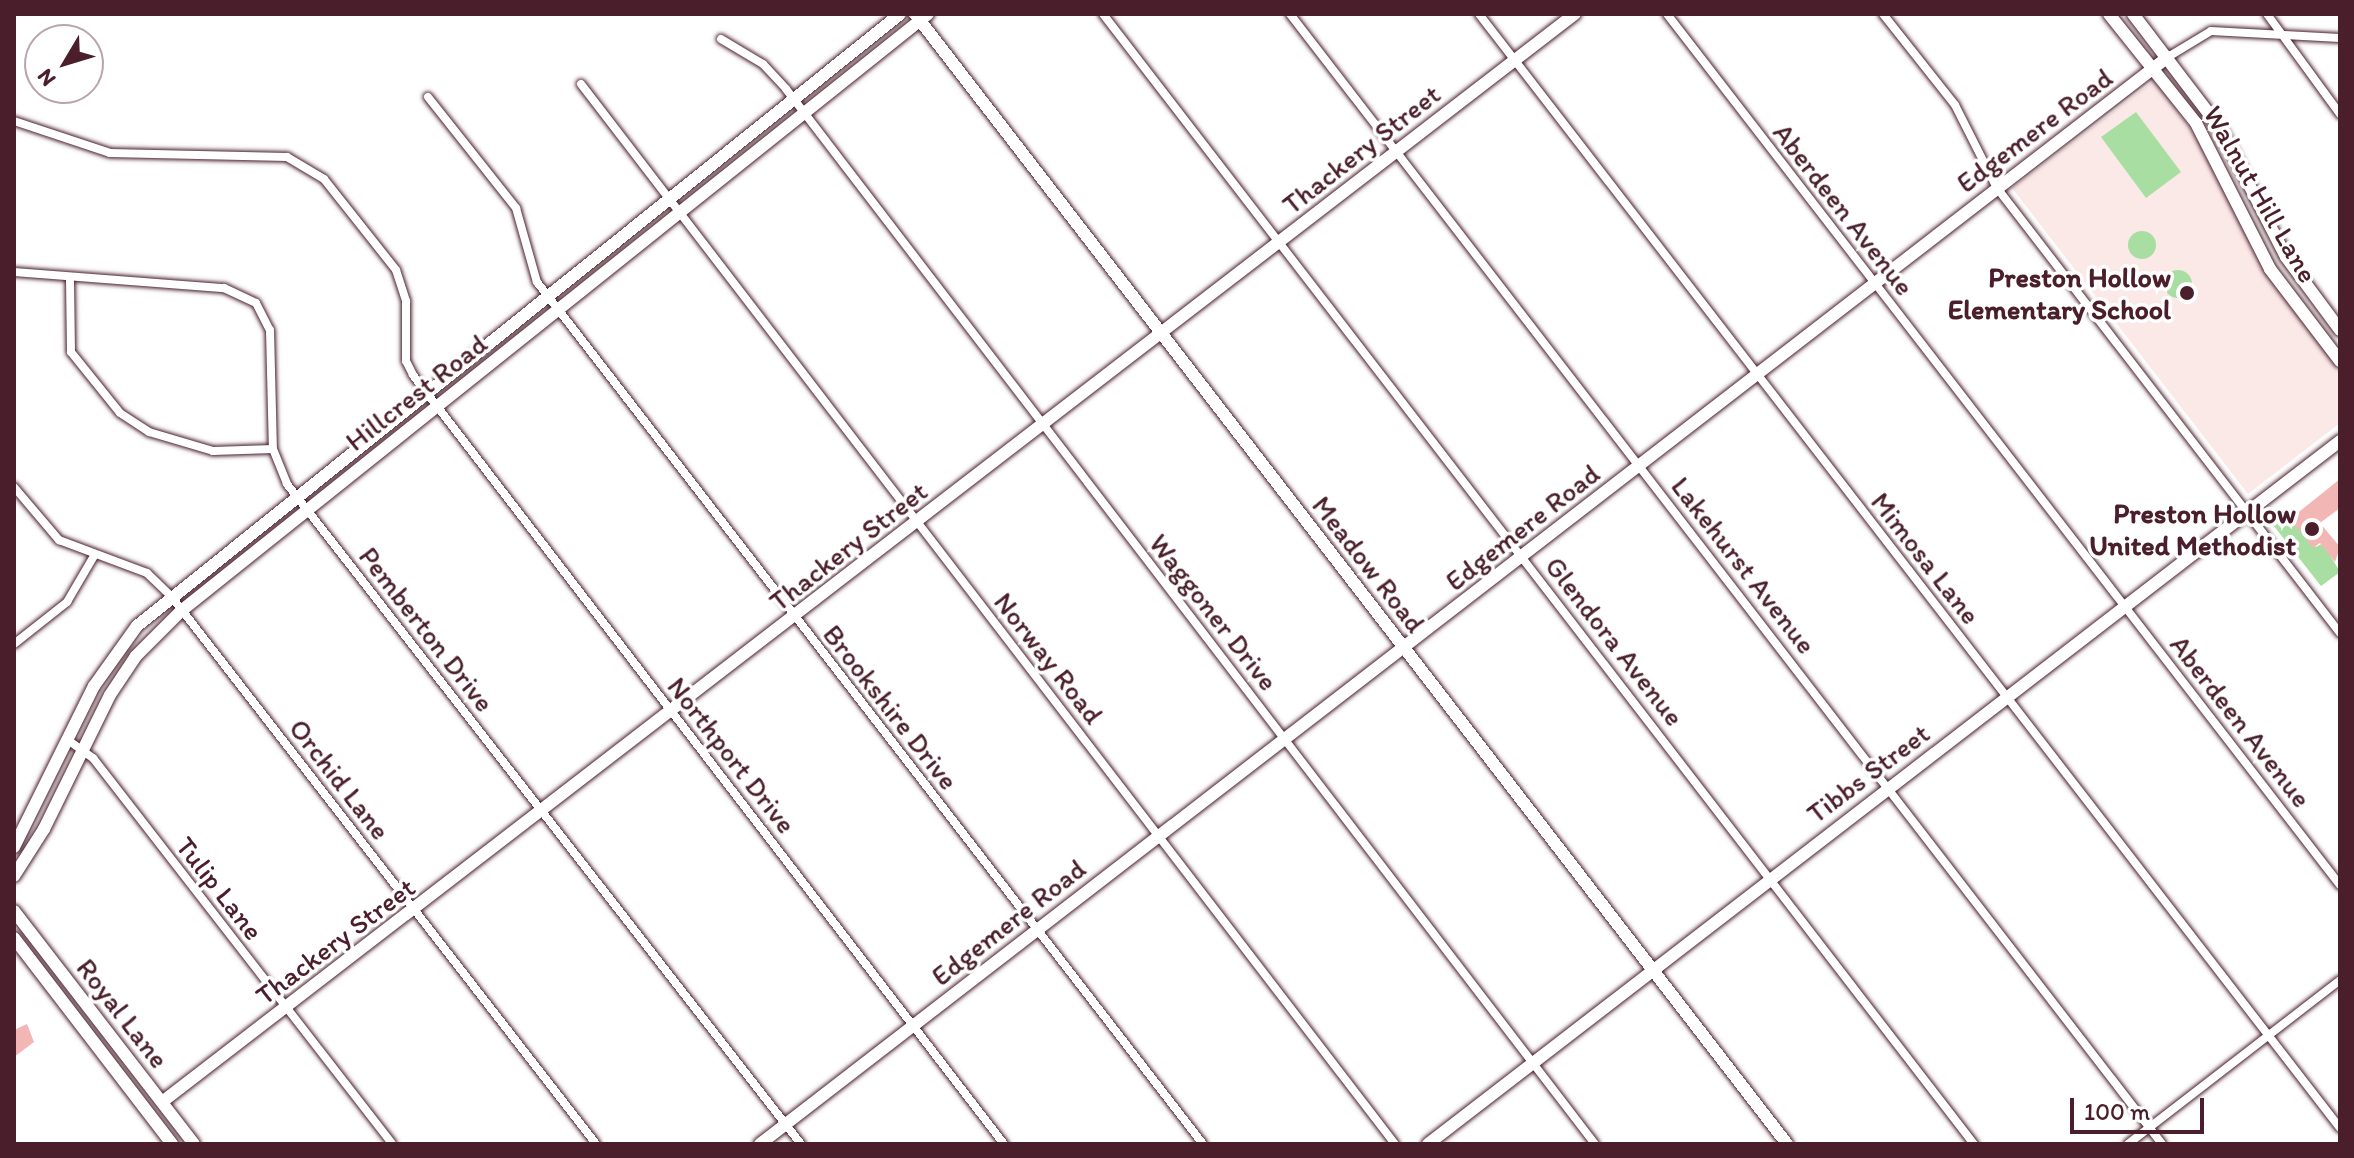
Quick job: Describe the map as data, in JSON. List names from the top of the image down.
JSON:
{
  "streets": {
    "street": [
      "Edgemere Road",
      "Thackery Street",
      "Walnut Hill Lane",
      "Aberdeen Avenue",
      "Hillcrest Road",
      "Mimosa Lane",
      "Meadow Road",
      "Lakehurst Avenue",
      "Waggoner Drive",
      "Pemberton Drive",
      "Glendora Avenue",
      "Norway Road",
      "Brookshire Drive",
      "Northport Drive",
      "Tibbs Street",
      "Orchid Lane",
      "Tulip Lane",
      "Royal Lane"
    ]
  },
  "crossings": [
    ["Edgemere Road", "Walnut Hill Lane"],
    ["Edgemere Road", "Aberdeen Avenue"],
    ["Edgemere Road", "Mimosa Lane"],
    ["Edgemere Road", "Meadow Road"],
    ["Edgemere Road", "Lakehurst Avenue"],
    ["Edgemere Road", "Waggoner Drive"],
    ["Edgemere Road", "Pemberton Drive"],
    ["Edgemere Road", "Glendora Avenue"],
    ["Edgemere Road", "Norway Road"],
    ["Edgemere Road", "Brookshire Drive"],
    ["Edgemere Road", "Northport Drive"],
    ["Thackery Street", "Mimosa Lane"],
    ["Thackery Street", "Meadow Road"],
    ["Thackery Street", "Lakehurst Avenue"],
    ["Thackery Street", "Waggoner Drive"],
    ["Thackery Street", "Pemberton Drive"],
    ["Thackery Street", "Glendora Avenue"],
    ["Thackery Street", "Norway Road"],
    ["Thackery Street", "Brookshire Drive"],
    ["Thackery Street", "Northport Drive"],
    ["Thackery Street", "Orchid Lane"],
    ["Thackery Street", "Tulip Lane"],
    ["Thackery Street", "Royal Lane"],
    ["Aberdeen Avenue", "Tibbs Street"],
    ["Hillcrest Road", "Meadow Road"],
    ["Hillcrest Road", "Waggoner Drive"],
    ["Hillcrest Road", "Pemberton Drive"],
    ["Hillcrest Road", "Norway Road"],
    ["Hillcrest Road", "Brookshire Drive"],
    ["Hillcrest Road", "Northport Drive"],
    ["Hillcrest Road", "Orchid Lane"],
    ["Hillcrest Road", "Tulip Lane"],
    ["Mimosa Lane", "Tibbs Street"],
    ["Meadow Road", "Tibbs Street"],
    ["Lakehurst Avenue", "Tibbs Street"],
    ["Waggoner Drive", "Tibbs Street"],
    ["Glendora Avenue", "Tibbs Street"]
  ],
  "places": ["Preston Hollow Elementary School", "Preston Hollow United Methodist"],
  "scale_bar": "100 m",
  "north": "bottom left"
}
